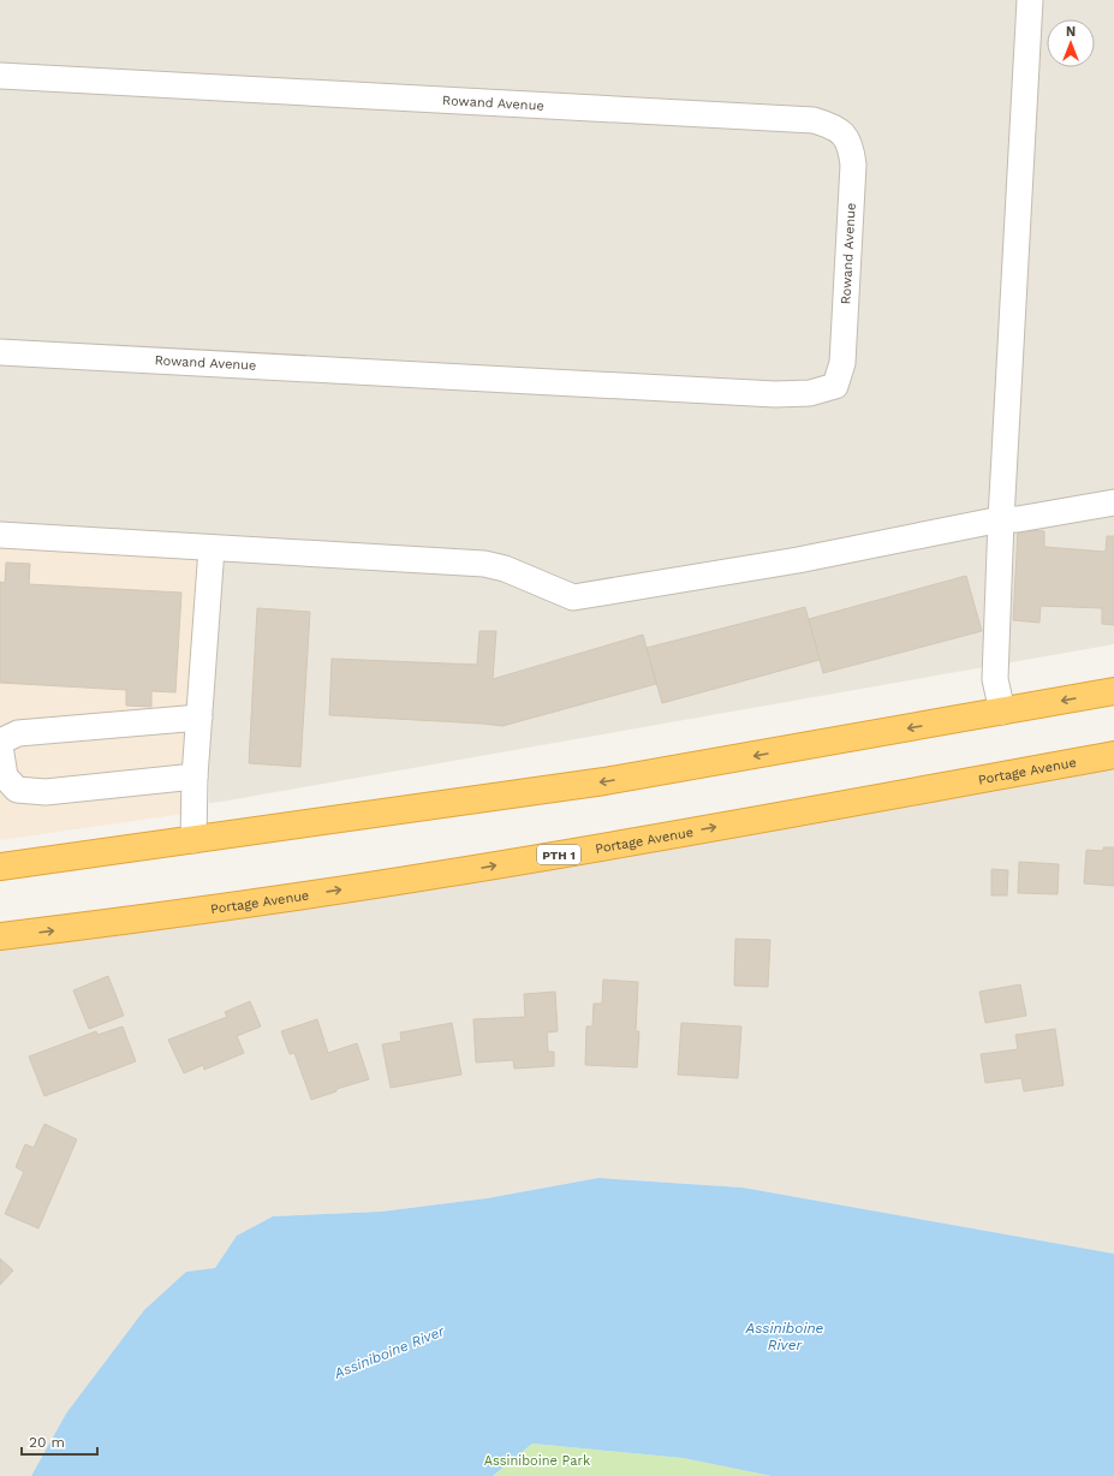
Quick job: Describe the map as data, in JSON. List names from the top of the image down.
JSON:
{
  "streets": {
    "highway": ["Portage Avenue", "PTH 1"],
    "street": ["Rowand Avenue"]
  },
  "water": ["Assiniboine River"],
  "parks": ["Assiniboine Park"],
  "scale_bar": "20 m",
  "north": "top"
}
